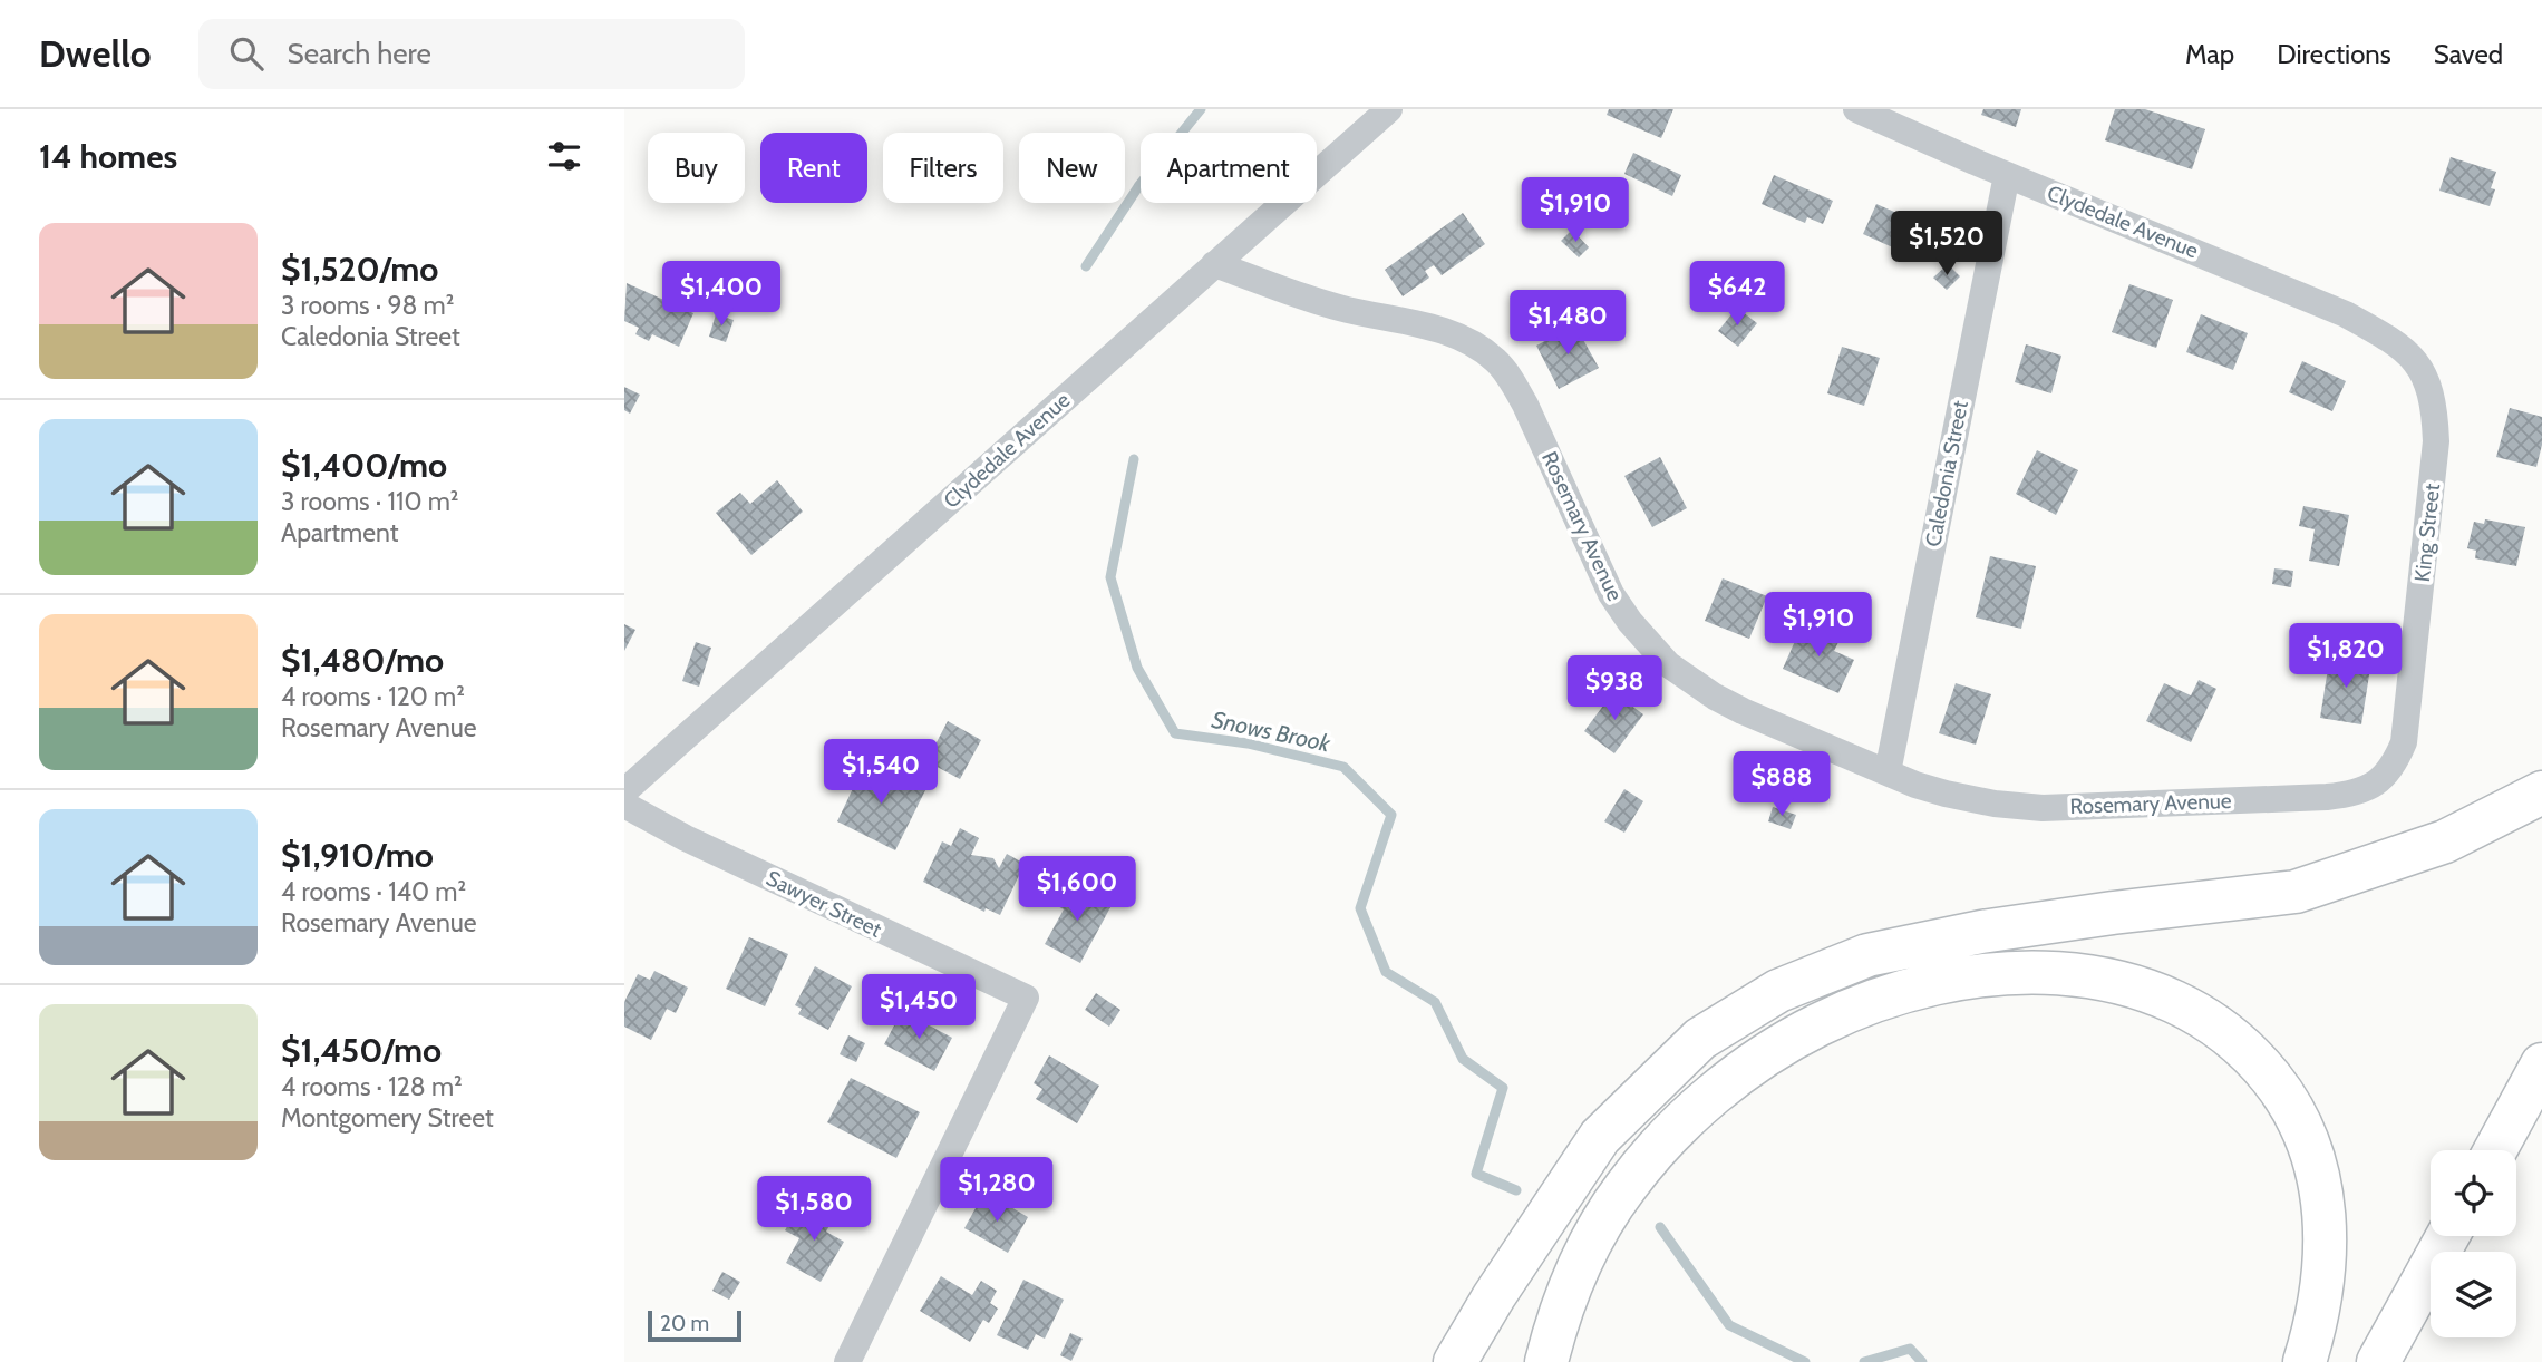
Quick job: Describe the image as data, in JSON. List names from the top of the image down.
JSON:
{
  "streets": {
    "street": [
      "Clydedale Avenue",
      "Caledonia Street",
      "Rosemary Avenue",
      "King Street",
      "Sawyer Street"
    ]
  },
  "crossings": [
    ["Clydedale Avenue", "Caledonia Street"],
    ["Clydedale Avenue", "Rosemary Avenue"],
    ["Clydedale Avenue", "King Street"],
    ["Caledonia Street", "Rosemary Avenue"],
    ["Rosemary Avenue", "King Street"]
  ],
  "water": ["Snows Brook"],
  "scale_bar": "20 m",
  "page": {
    "header": "Dwello",
    "search": "Search here",
    "nav": ["Map", "Directions", "Saved"],
    "heading": "14 homes",
    "chip": [
      "Buy",
      "Rent",
      "Filters",
      "New",
      "Apartment"
    ],
    "price": [
      "$1,910",
      "$1,520",
      "$1,400",
      "$642",
      "$1,480",
      "$1,910",
      "$1,820",
      "$938",
      "$1,540",
      "$888",
      "$1,600",
      "$1,450",
      "$1,280",
      "$1,580"
    ],
    "list": [
      {
        "name": "$1,520/mo",
        "note": "3 rooms · 98 m² · Caledonia Street"
      },
      {
        "name": "$1,400/mo",
        "note": "3 rooms · 110 m² · Apartment"
      },
      {
        "name": "$1,480/mo",
        "note": "4 rooms · 120 m² · Rosemary Avenue"
      },
      {
        "name": "$1,910/mo",
        "note": "4 rooms · 140 m² · Rosemary Avenue"
      },
      {
        "name": "$1,450/mo",
        "note": "4 rooms · 128 m² · Montgomery Street"
      }
    ],
    "scale": "20 m"
  }
}
